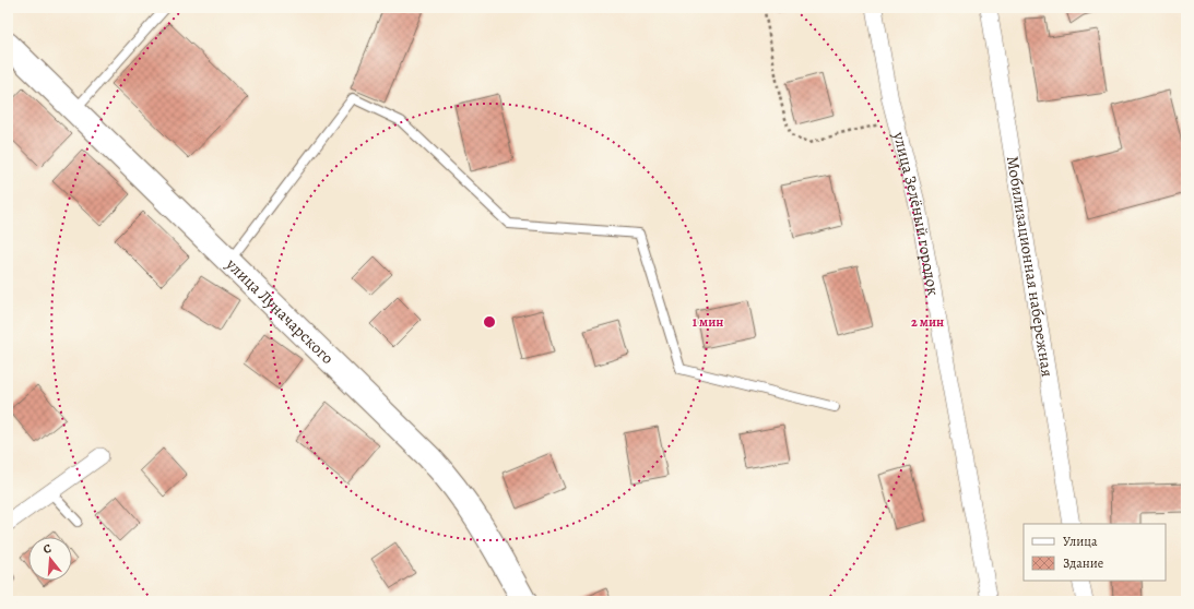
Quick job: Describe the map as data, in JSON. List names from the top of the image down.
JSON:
{
  "streets": {
    "street": ["улица Зелёный городок", "Мобилизационная набережная", "улица Луначарского"]
  },
  "legend": ["Улица", "Здание"],
  "north": "top",
  "rings": ["1 мин", "2 мин"]
}
